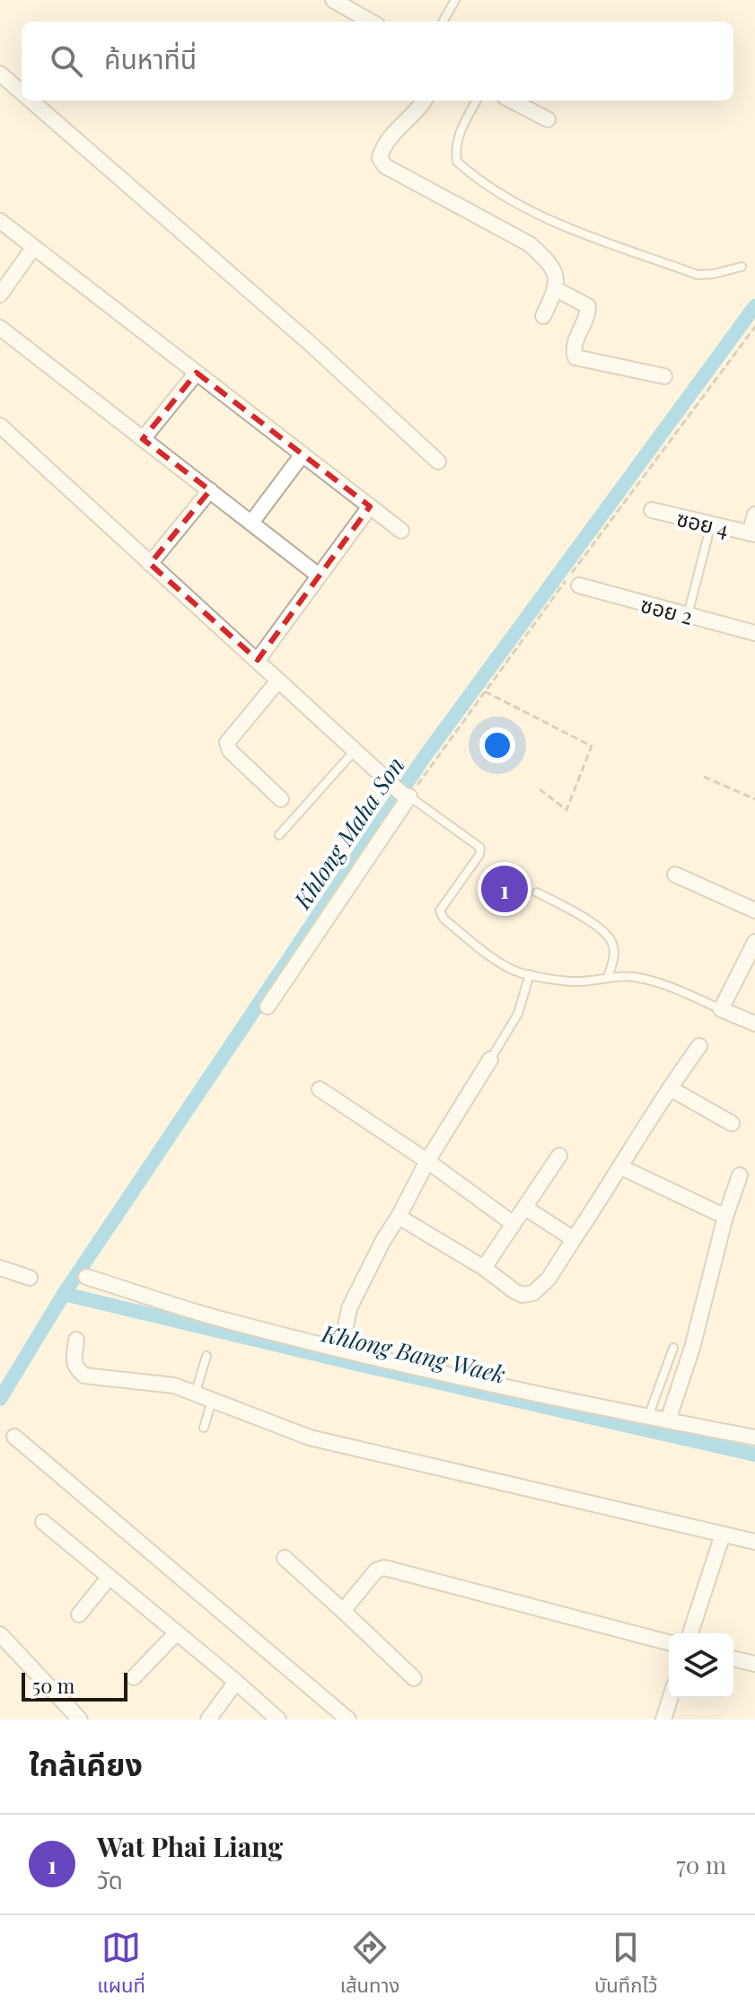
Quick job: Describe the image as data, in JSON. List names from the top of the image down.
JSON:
{
  "streets": {
    "street": ["ซอย 4", "ซอย 2"]
  },
  "water": ["Khlong Maha Son", "Khlong Bang Waek"],
  "scale_bar": "50 m",
  "page": {
    "search": "ค้นหาที่นี่",
    "pins": "1",
    "scale": "50 m",
    "heading": "ใกล้เคียง",
    "list": [
      {
        "mark": "1",
        "name": "Wat Phai Liang",
        "note": "วัด",
        "value": "70 m"
      }
    ],
    "nav": ["แผนที่", "เส้นทาง", "บันทึกไว้"]
  }
}
